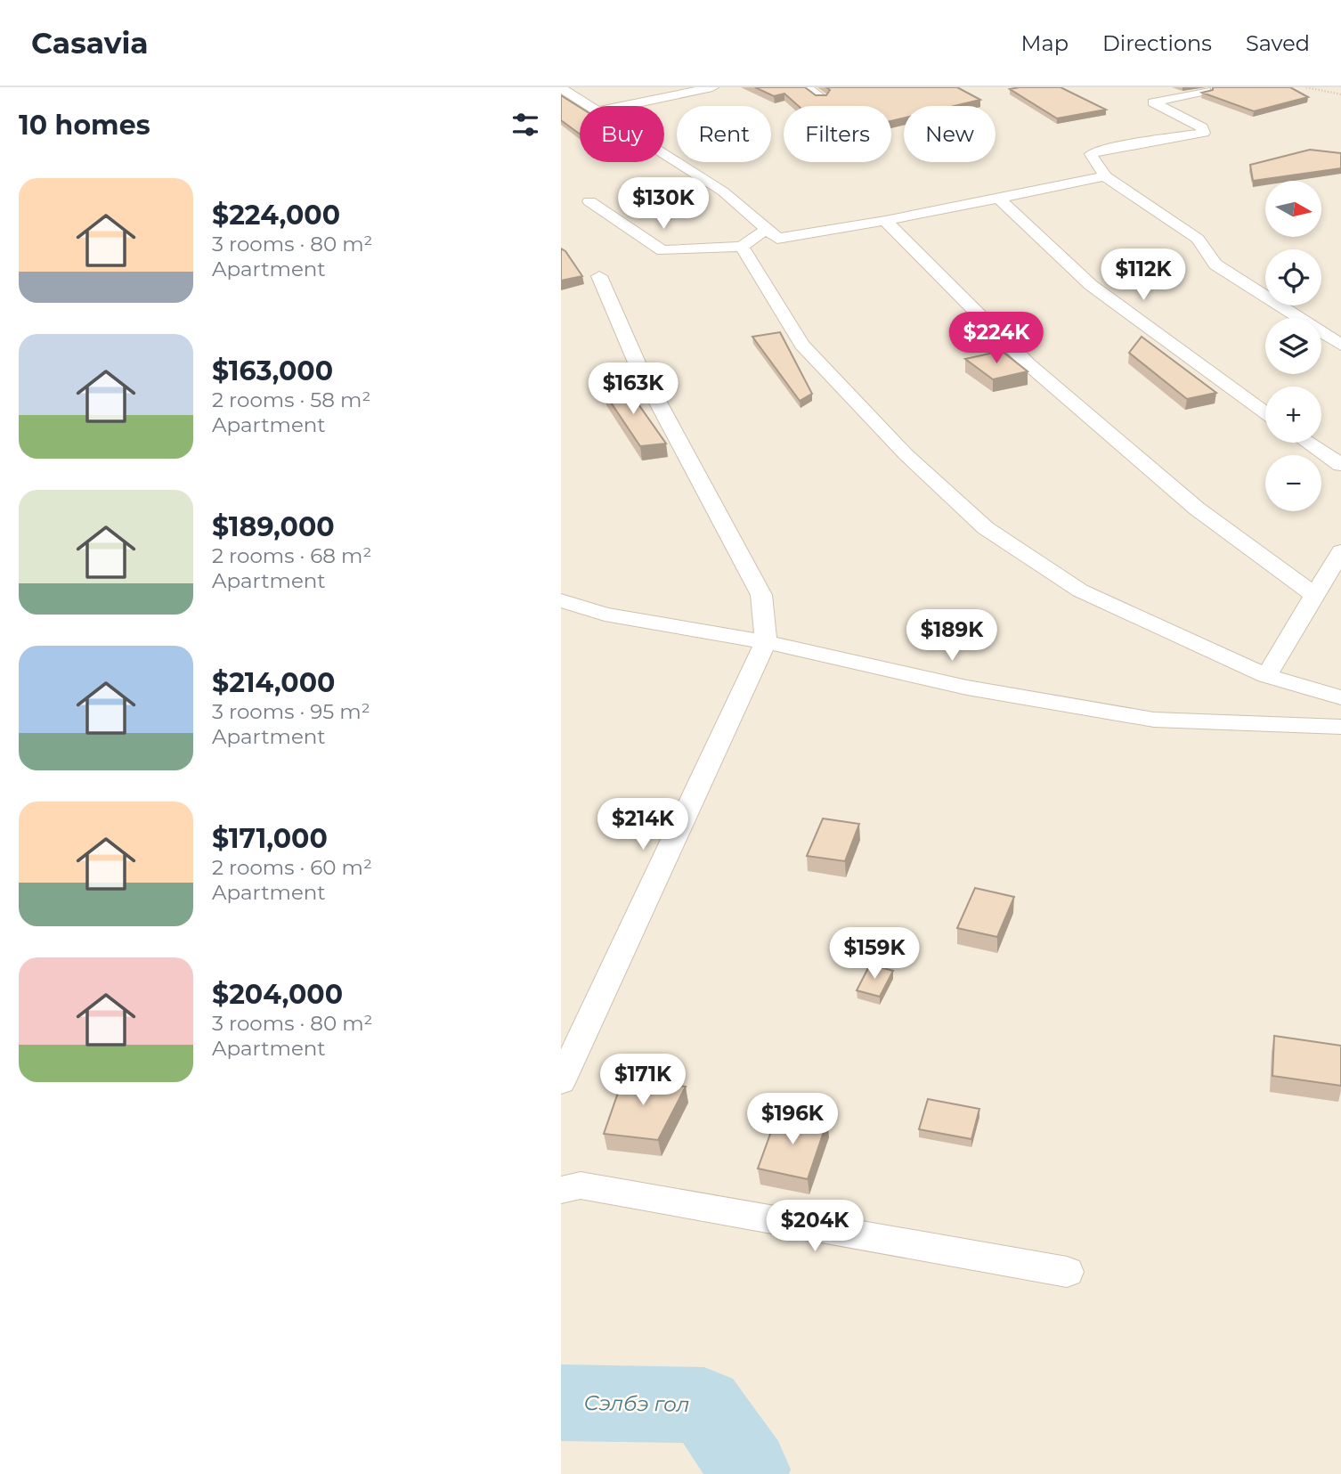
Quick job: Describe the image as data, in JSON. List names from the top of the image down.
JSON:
{
  "water": ["Сэлбэ гол"],
  "north": "right",
  "page": {
    "header": "Casavia",
    "nav": ["Map", "Directions", "Saved"],
    "heading": "10 homes",
    "chip": [
      "Buy",
      "Rent",
      "Filters",
      "New"
    ],
    "list": [
      {
        "name": "$224,000",
        "note": "3 rooms · 80 m² · Apartment"
      },
      {
        "name": "$163,000",
        "note": "2 rooms · 58 m² · Apartment"
      },
      {
        "name": "$189,000",
        "note": "2 rooms · 68 m² · Apartment"
      },
      {
        "name": "$214,000",
        "note": "3 rooms · 95 m² · Apartment"
      },
      {
        "name": "$171,000",
        "note": "2 rooms · 60 m² · Apartment"
      },
      {
        "name": "$204,000",
        "note": "3 rooms · 80 m² · Apartment"
      }
    ],
    "price": [
      "$130K",
      "$112K",
      "$224K",
      "$163K",
      "$189K",
      "$214K",
      "$159K",
      "$171K",
      "$196K",
      "$204K"
    ],
    "map_buttons": ["+", "−"]
  }
}
